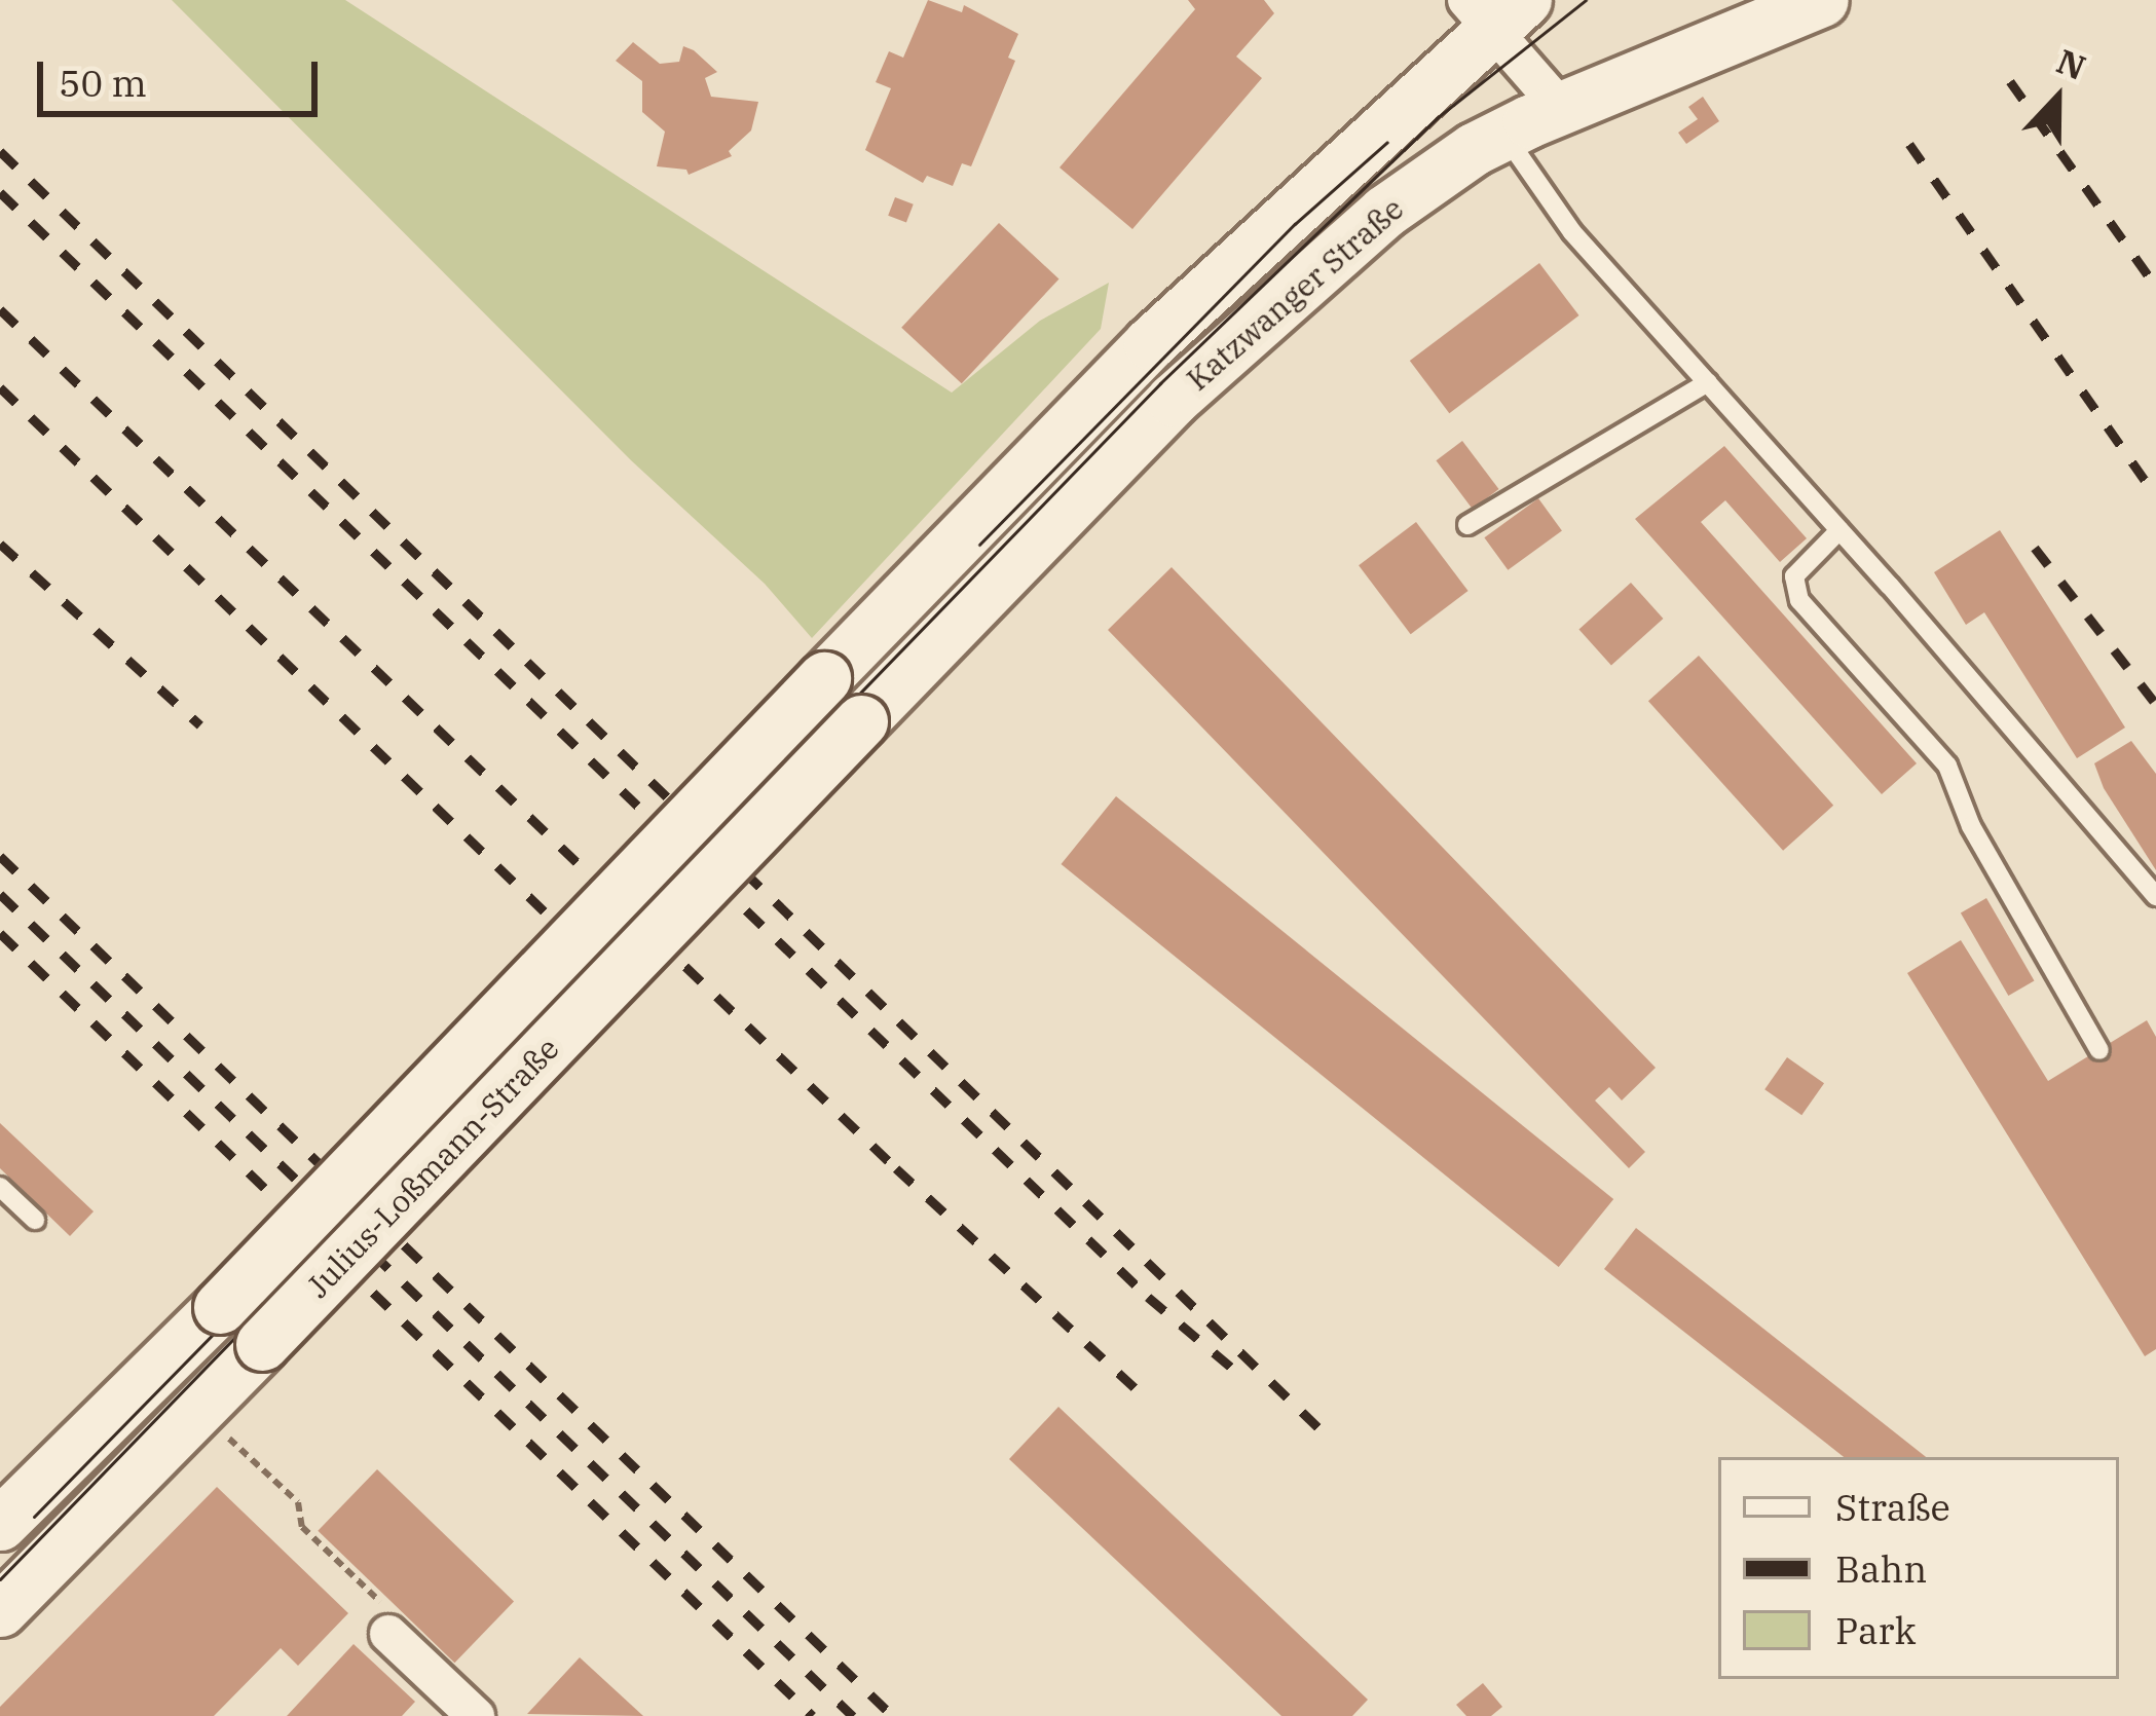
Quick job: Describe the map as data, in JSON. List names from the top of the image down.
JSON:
{
  "streets": {
    "main road": ["Katzwanger Straße", "Julius-Loßmann-Straße"]
  },
  "crossings": [
    ["Katzwanger Straße", "Julius-Loßmann-Straße"]
  ],
  "legend": ["Straße", "Bahn", "Park"],
  "scale_bar": "50 m",
  "north": "top"
}
